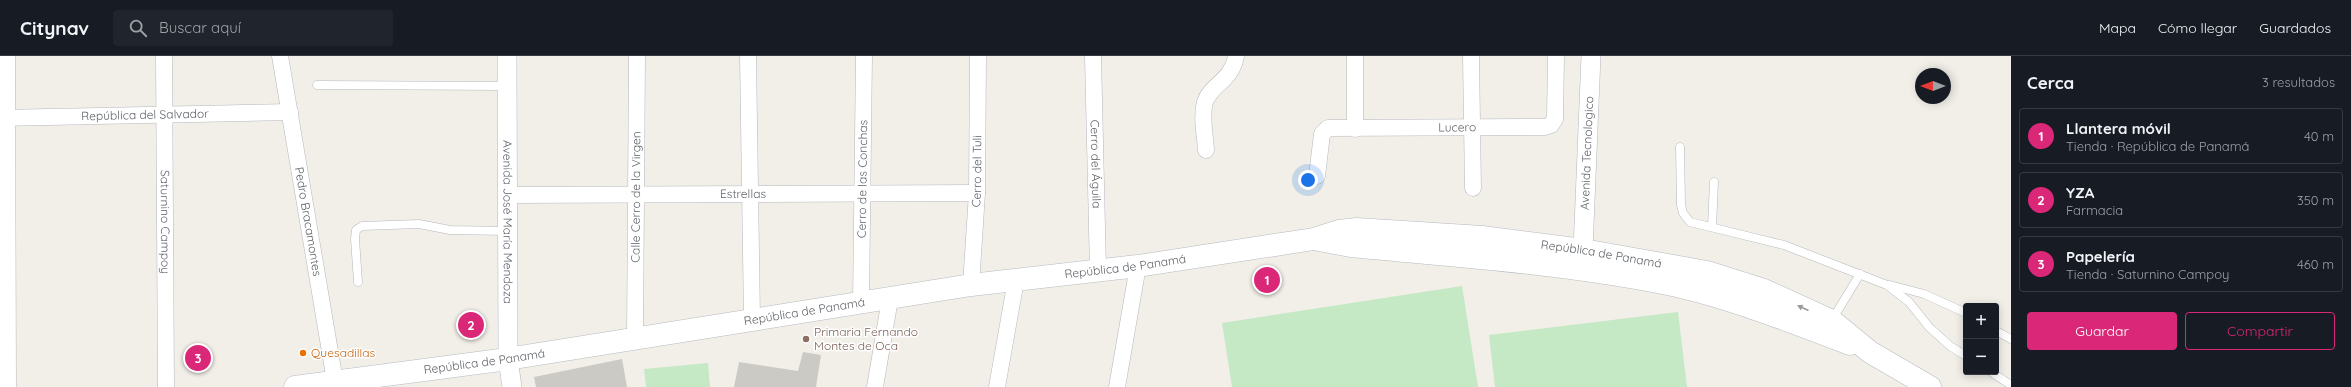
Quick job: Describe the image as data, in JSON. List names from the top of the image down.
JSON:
{
  "streets": {
    "main road": ["República de Panamá"],
    "street": [
      "República del Salvador",
      "Lucero",
      "Avenida Tecnologico",
      "Cerro del Águila",
      "Cerro del Tuli",
      "Cerro de las Conchas",
      "Estrellas",
      "Calle Cerro de la Virgen",
      "Pedro Bracamontes",
      "Saturnino Campoy",
      "Avenida José María Mendoza"
    ]
  },
  "crossings": [
    ["República del Salvador", "Pedro Bracamontes"],
    ["República del Salvador", "Saturnino Campoy"],
    ["Avenida Tecnologico", "República de Panamá"],
    ["Cerro del Águila", "República de Panamá"],
    ["Cerro del Tuli", "Estrellas"],
    ["Cerro del Tuli", "República de Panamá"],
    ["Cerro de las Conchas", "Estrellas"],
    ["Cerro de las Conchas", "República de Panamá"],
    ["Estrellas", "Calle Cerro de la Virgen"],
    ["Estrellas", "Avenida José María Mendoza"],
    ["Calle Cerro de la Virgen", "República de Panamá"],
    ["Pedro Bracamontes", "República de Panamá"],
    ["Avenida José María Mendoza", "República de Panamá"]
  ],
  "places": ["Primaria Fernando Montes de Oca", "Quesadillas"],
  "north": "left",
  "page": {
    "header": "Citynav",
    "search": "Buscar aquí",
    "nav": ["Mapa", "Cómo llegar", "Guardados"],
    "heading": ["Cerca", "3 resultados"],
    "list": [
      {
        "mark": "1",
        "name": "Llantera móvil",
        "note": "Tienda · República de Panamá",
        "value": "40 m"
      },
      {
        "mark": "2",
        "name": "YZA",
        "note": "Farmacia",
        "value": "350 m"
      },
      {
        "mark": "3",
        "name": "Papelería",
        "note": "Tienda · Saturnino Campoy",
        "value": "460 m"
      }
    ],
    "pins": ["1", "2", "3"],
    "buttons": ["Guardar", "Compartir"],
    "map_buttons": ["+", "−"]
  }
}
